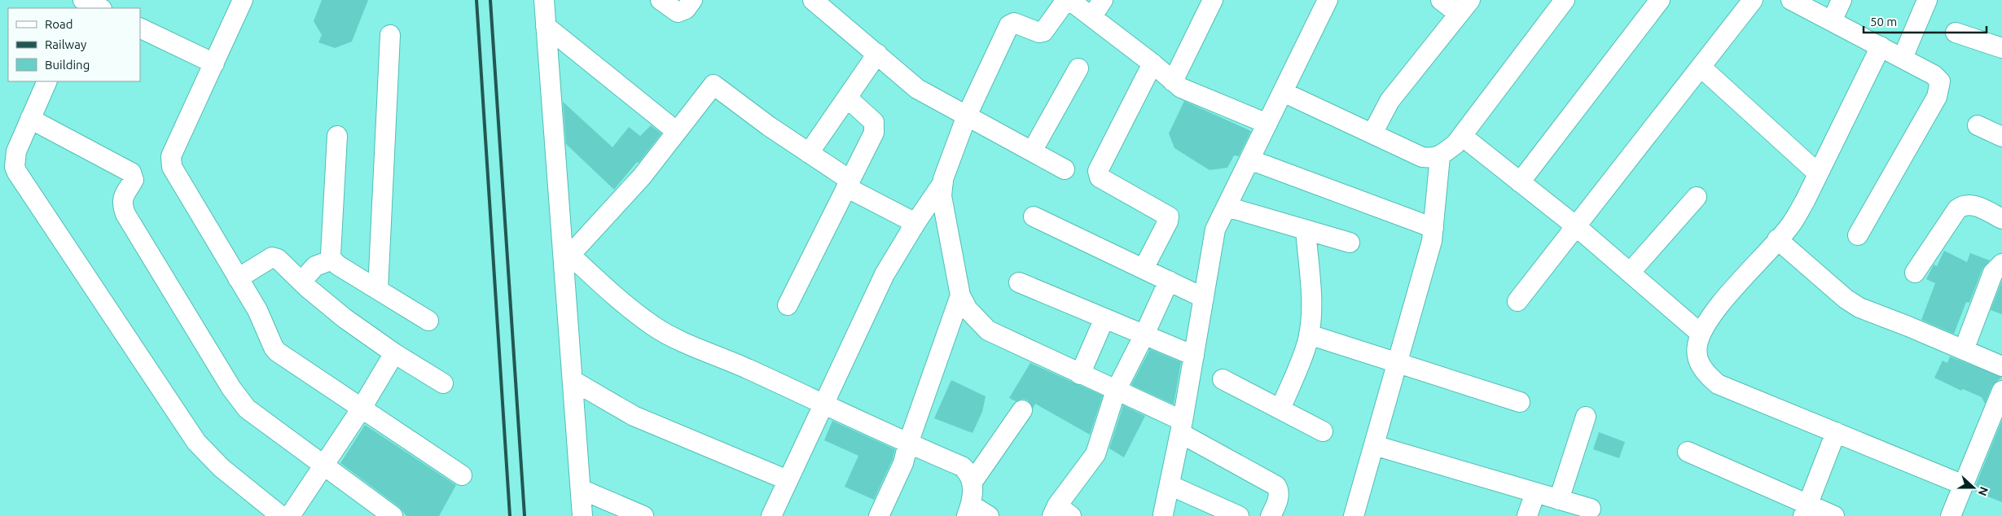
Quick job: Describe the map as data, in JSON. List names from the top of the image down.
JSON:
{
  "legend": ["Road", "Railway", "Building"],
  "scale_bar": "50 m",
  "north": "right"
}
